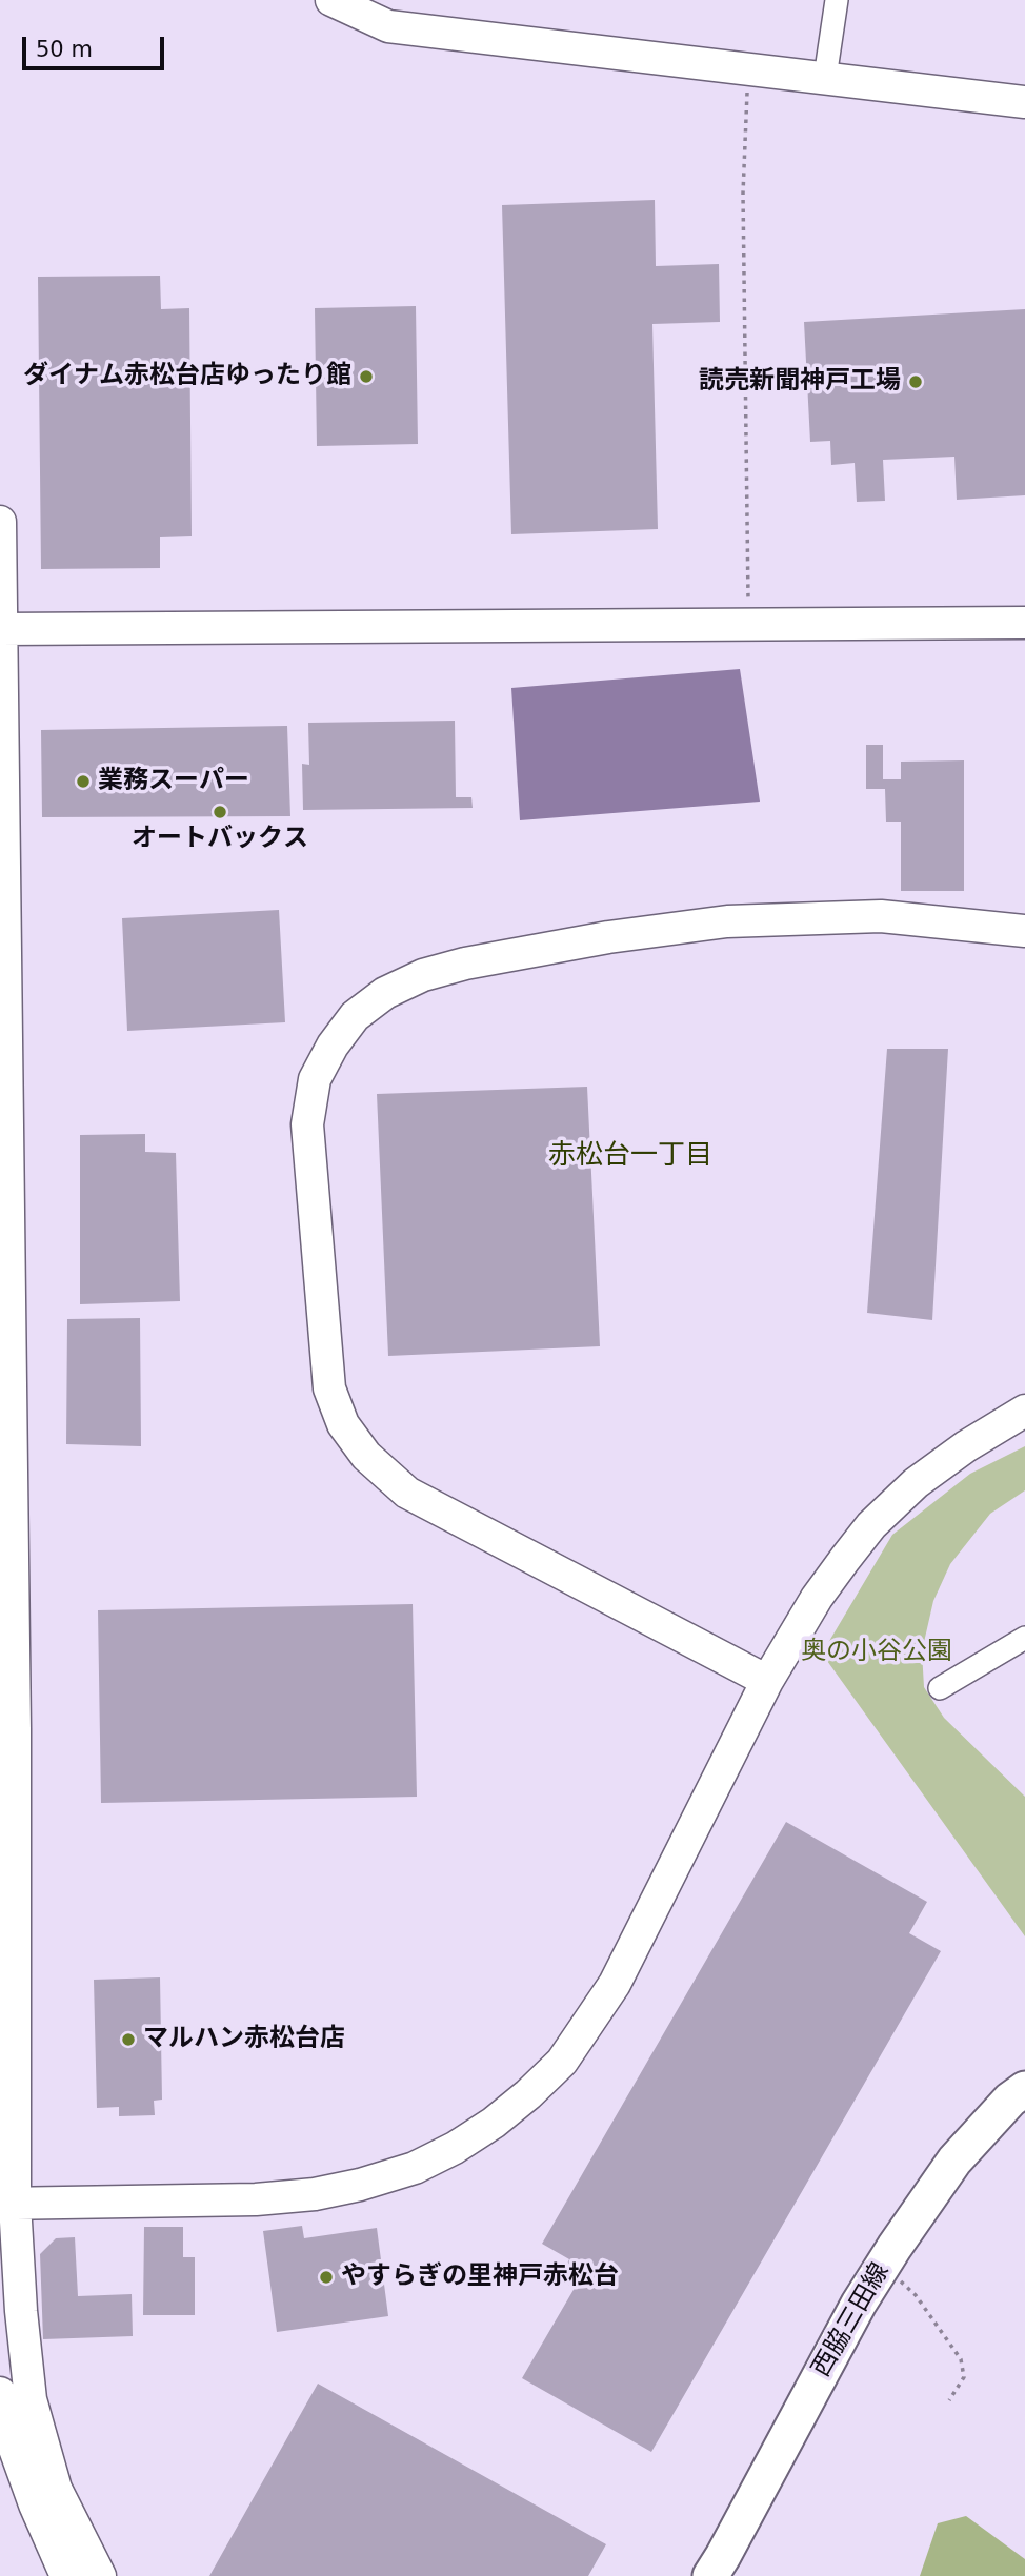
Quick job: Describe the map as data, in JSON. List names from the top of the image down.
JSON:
{
  "streets": {
    "main road": ["西脇三田線"]
  },
  "districts": ["赤松台一丁目"],
  "parks": ["奥の小谷公園"],
  "places": [
    "ダイナム赤松台店ゆったり館",
    "読売新聞神戸工場",
    "業務スーパー",
    "オートバックス",
    "マルハン赤松台店",
    "やすらぎの里神戸赤松台"
  ],
  "scale_bar": "50 m"
}
